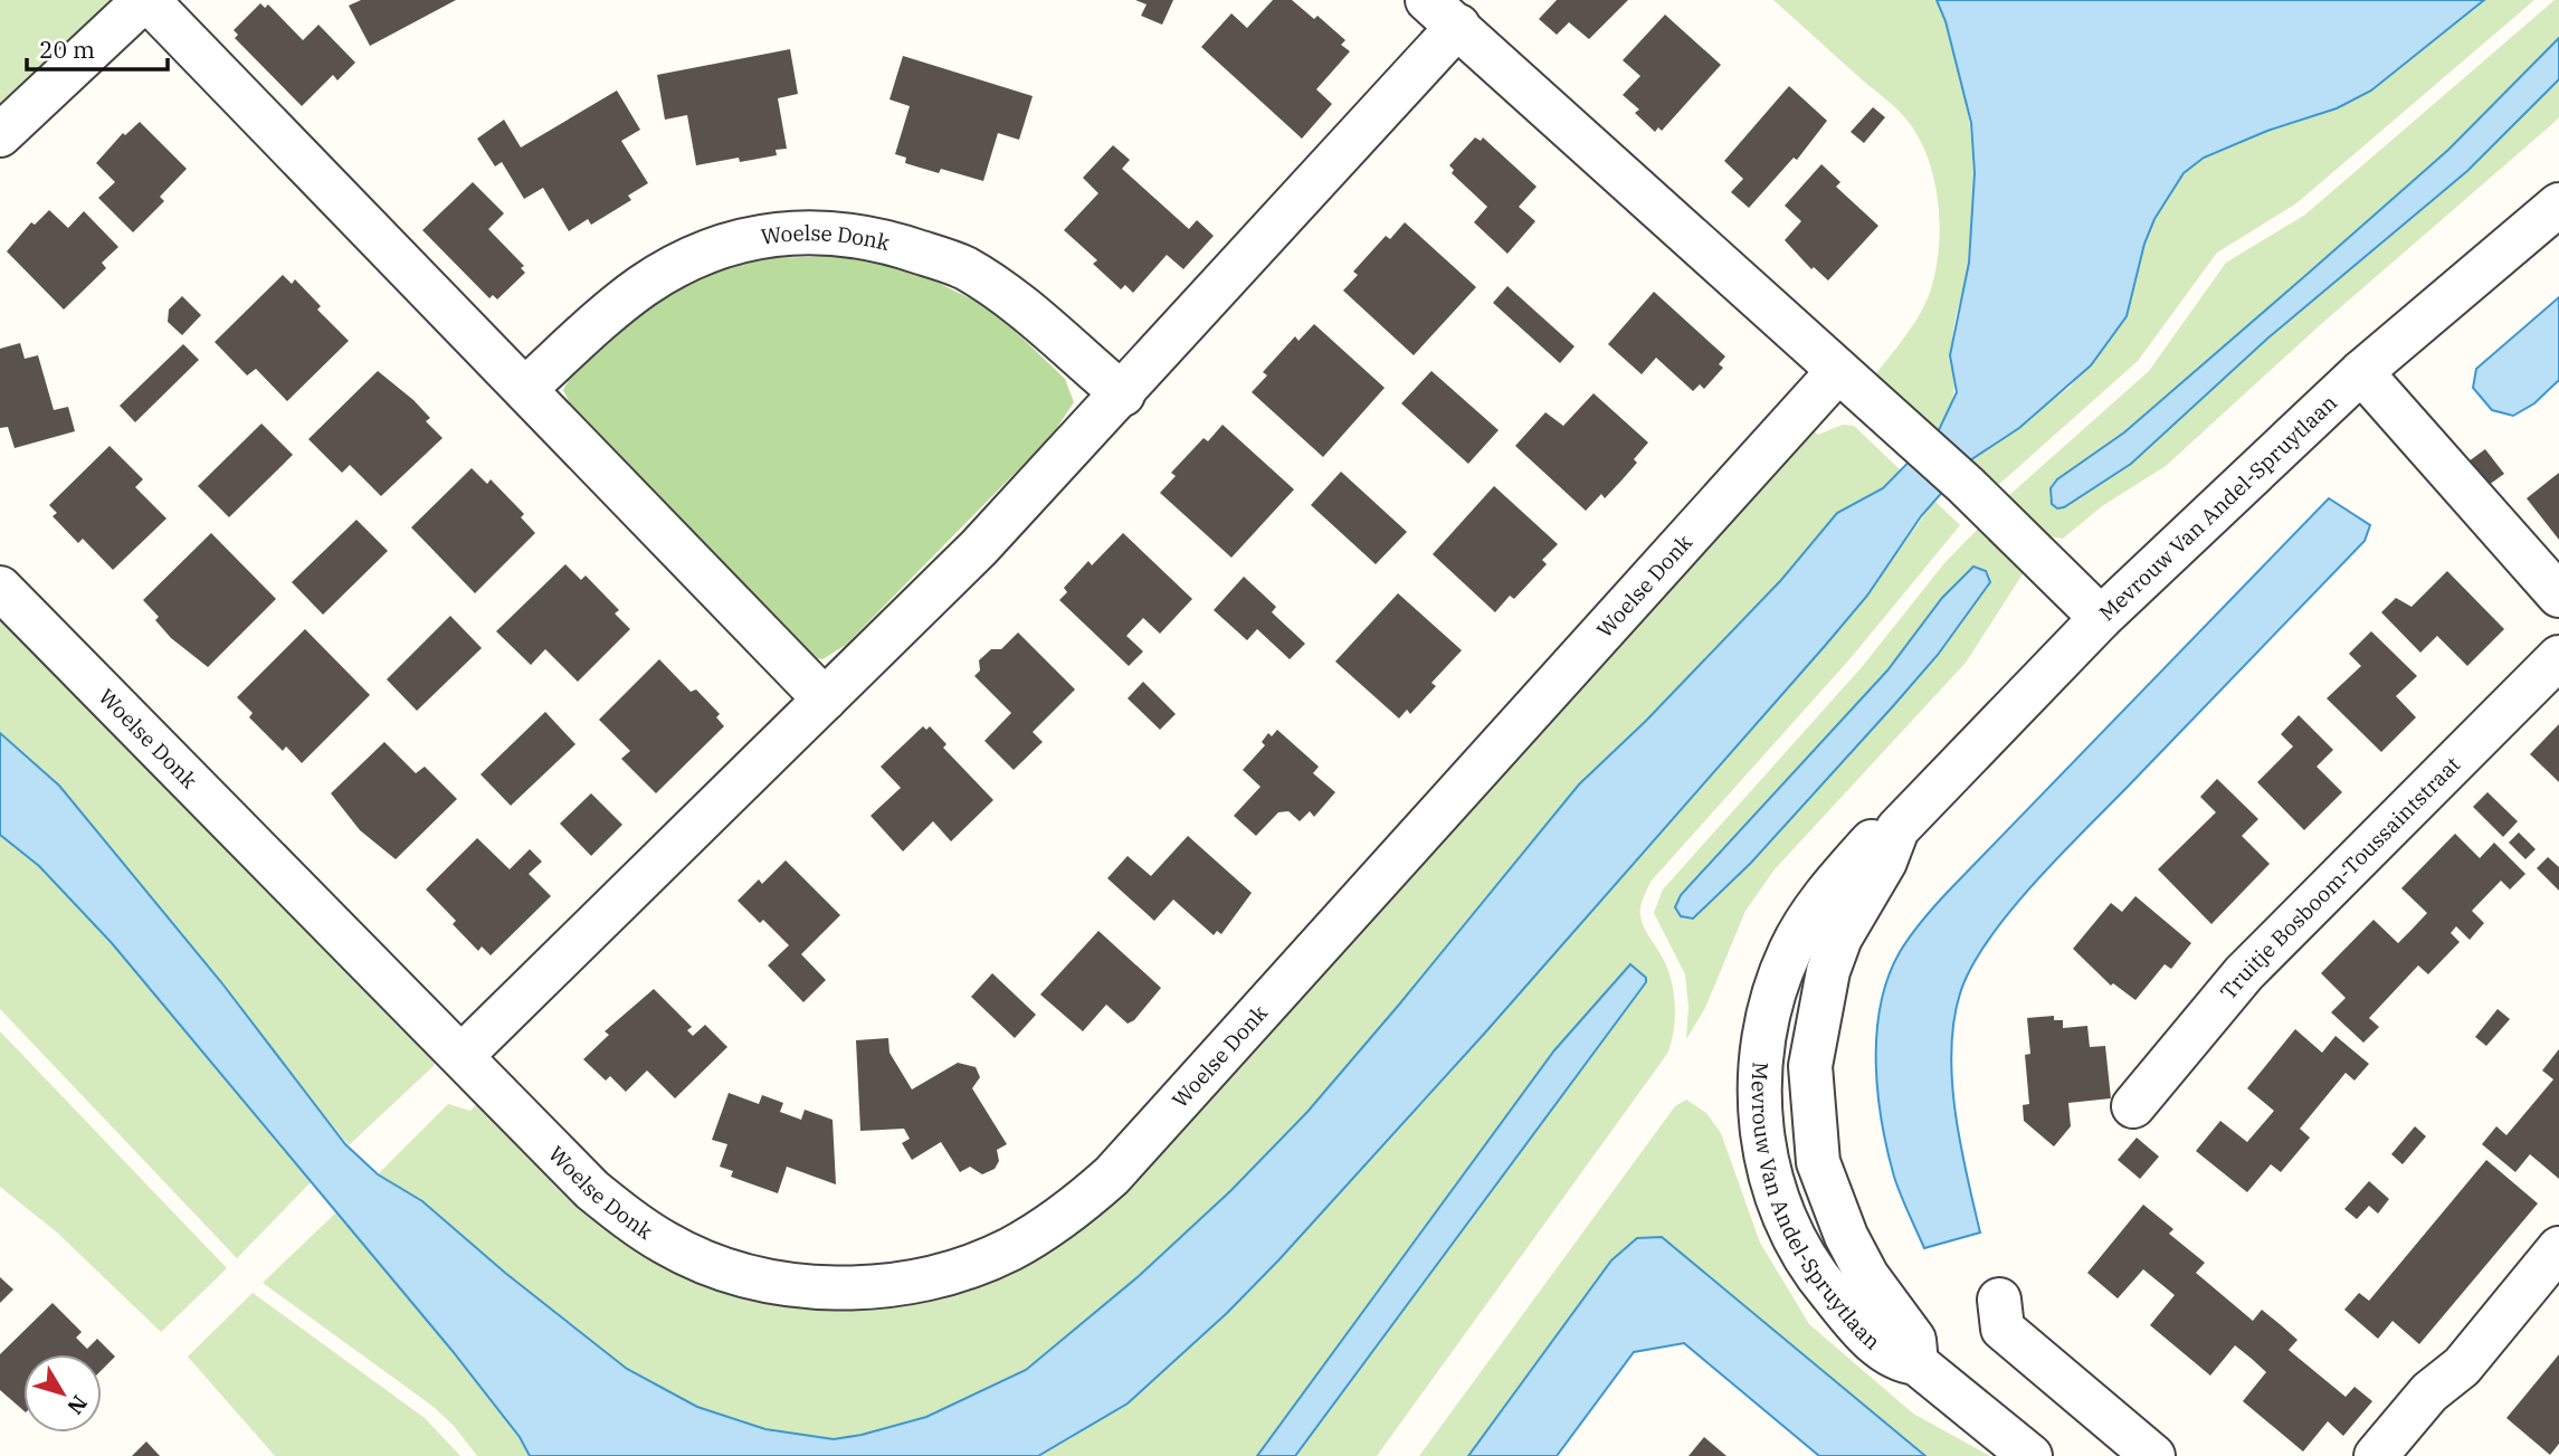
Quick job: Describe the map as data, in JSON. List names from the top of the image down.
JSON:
{
  "streets": {
    "street": ["Woelse Donk", "Mevrouw Van Andel-Spruytlaan", "Truitje Bosboom-Toussaintstraat"]
  },
  "scale_bar": "20 m",
  "north": "bottom right"
}
